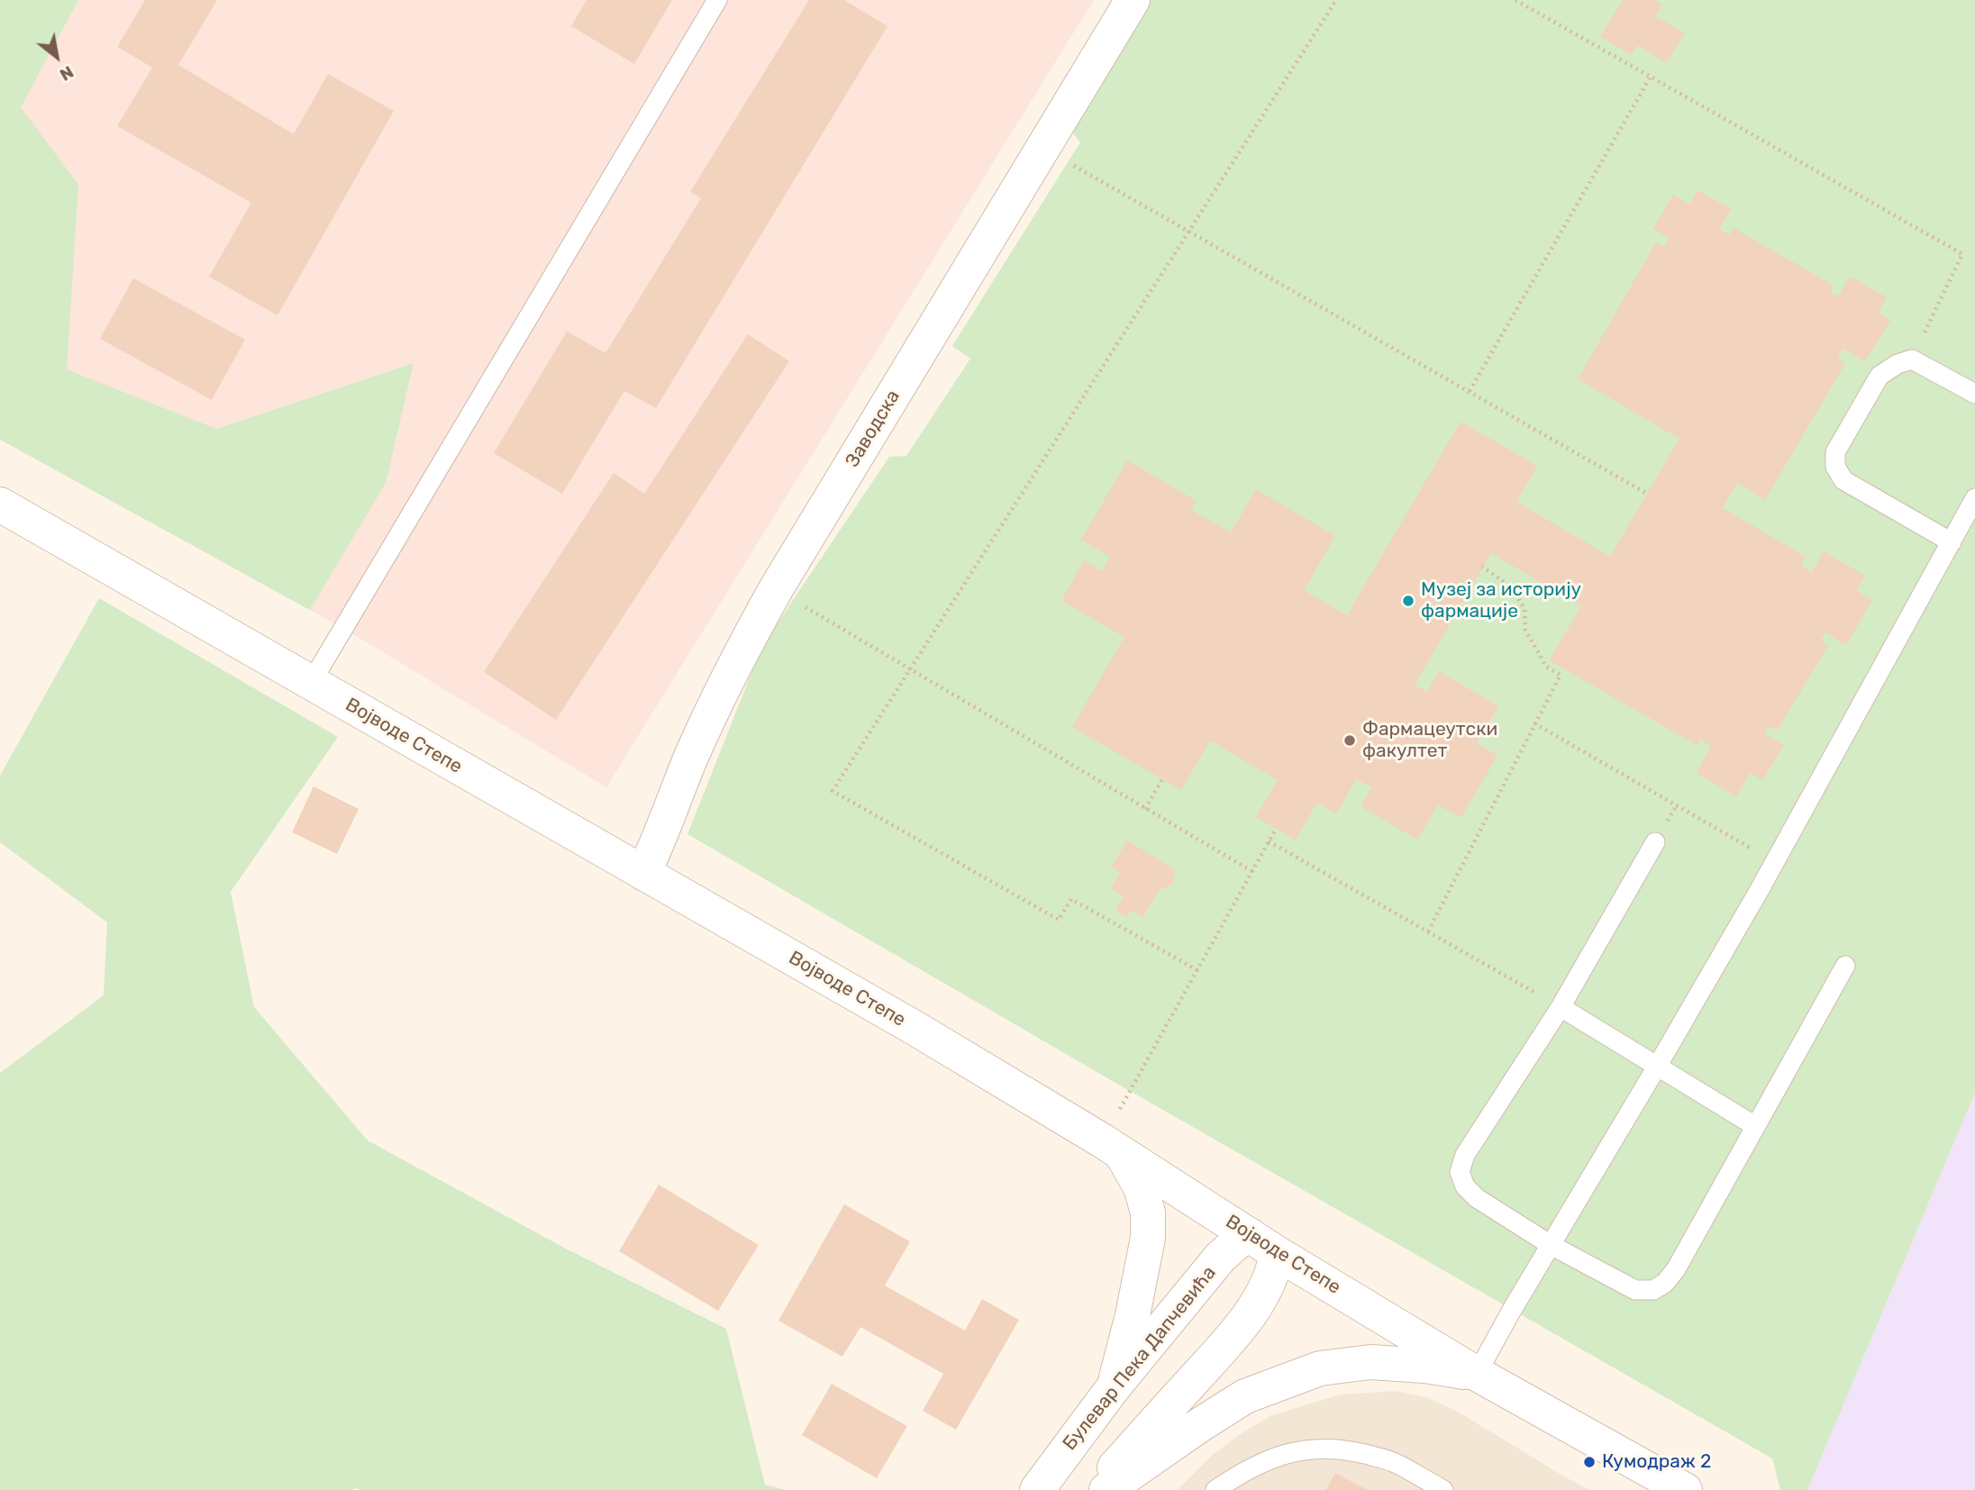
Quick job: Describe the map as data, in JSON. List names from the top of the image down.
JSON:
{
  "streets": {
    "street": ["Заводска", "Војводе Степе", "Булевар Пека Дапчевића"]
  },
  "crossings": [
    ["Заводска", "Војводе Степе"],
    ["Војводе Степе", "Булевар Пека Дапчевића"]
  ],
  "places": ["Музеј за историју фармације", "Фармацеутски факултет", "Кумодраж 2"],
  "north": "bottom right"
}
